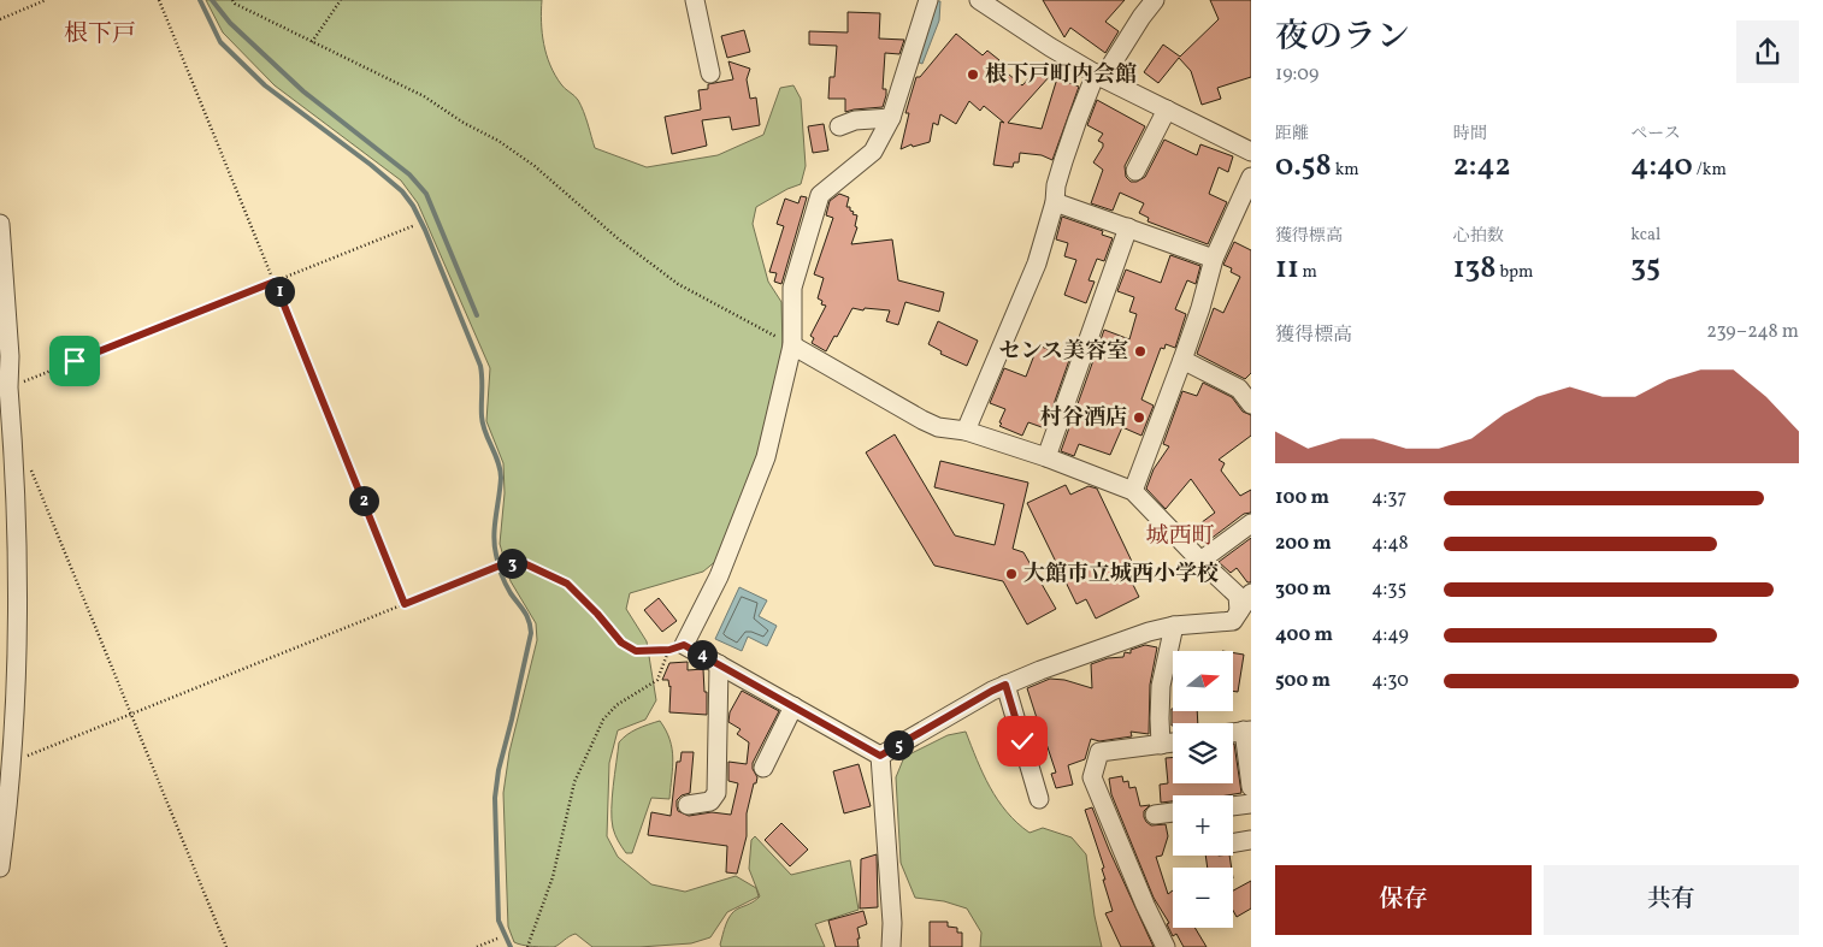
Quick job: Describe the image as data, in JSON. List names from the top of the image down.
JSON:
{
  "districts": ["根下戸", "城西町"],
  "places": [
    "根下戸町内会館",
    "センス美容室",
    "村谷酒店",
    "大館市立城西小学校"
  ],
  "north": "right",
  "page": {
    "heading": ["夜のラン", "19:09"],
    "stats": [
      ["距離", "0.58 km"],
      ["時間", "2:42"],
      ["ペース", "4:40 /km"],
      ["獲得標高", "11 m"],
      ["心拍数", "138 bpm"],
      ["kcal", "35"]
    ],
    "pins": [
      "1",
      "2",
      "3",
      "4",
      "5"
    ],
    "chart": ["獲得標高", "239–248 m"],
    "list": [
      {
        "name": "100 m",
        "note": "4:37"
      },
      {
        "name": "200 m",
        "note": "4:48"
      },
      {
        "name": "300 m",
        "note": "4:35"
      },
      {
        "name": "400 m",
        "note": "4:49"
      },
      {
        "name": "500 m",
        "note": "4:30"
      }
    ],
    "map_buttons": ["+", "−"],
    "buttons": ["保存", "共有"]
  }
}
